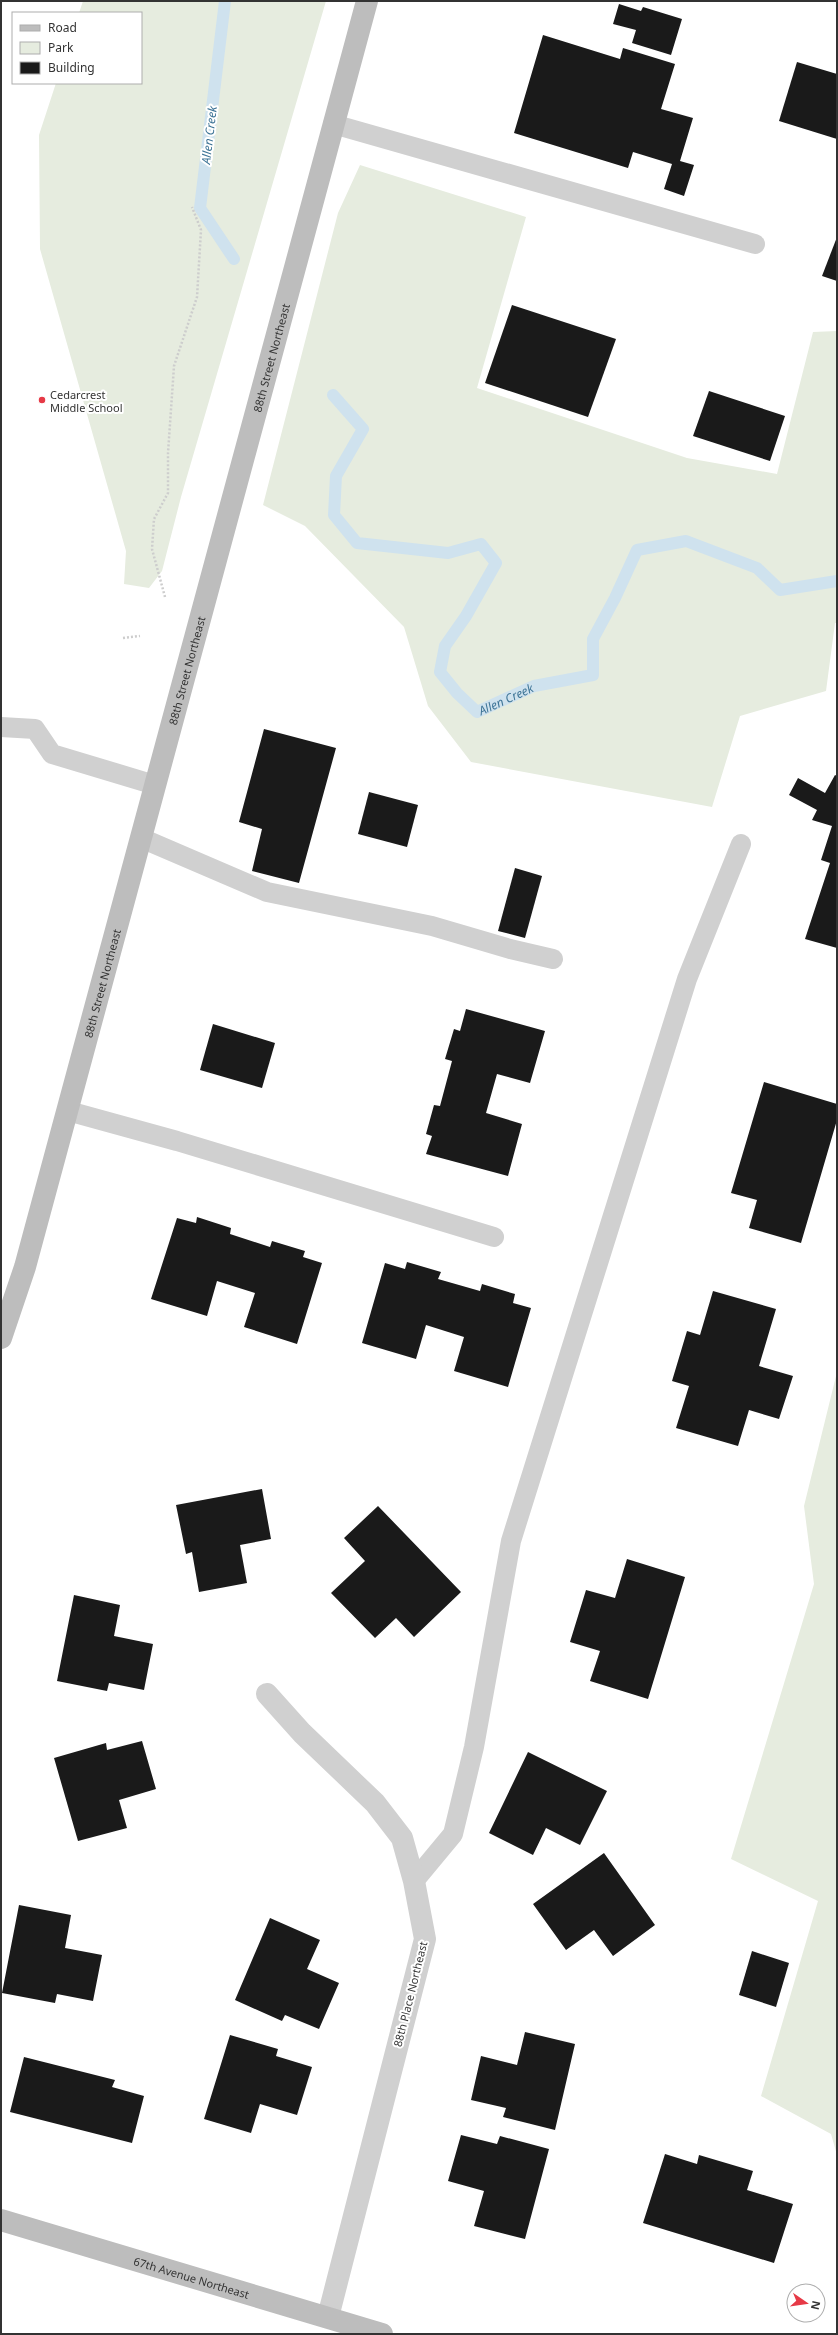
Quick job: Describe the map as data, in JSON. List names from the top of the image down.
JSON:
{
  "streets": {
    "main road": ["88th Street Northeast", "67th Avenue Northeast"],
    "street": ["88th Place Northeast"]
  },
  "crossings": [
    ["88th Place Northeast", "67th Avenue Northeast"]
  ],
  "water": ["Allen Creek"],
  "places": ["Cedarcrest Middle School"],
  "legend": ["Road", "Park", "Building"],
  "north": "right"
}
